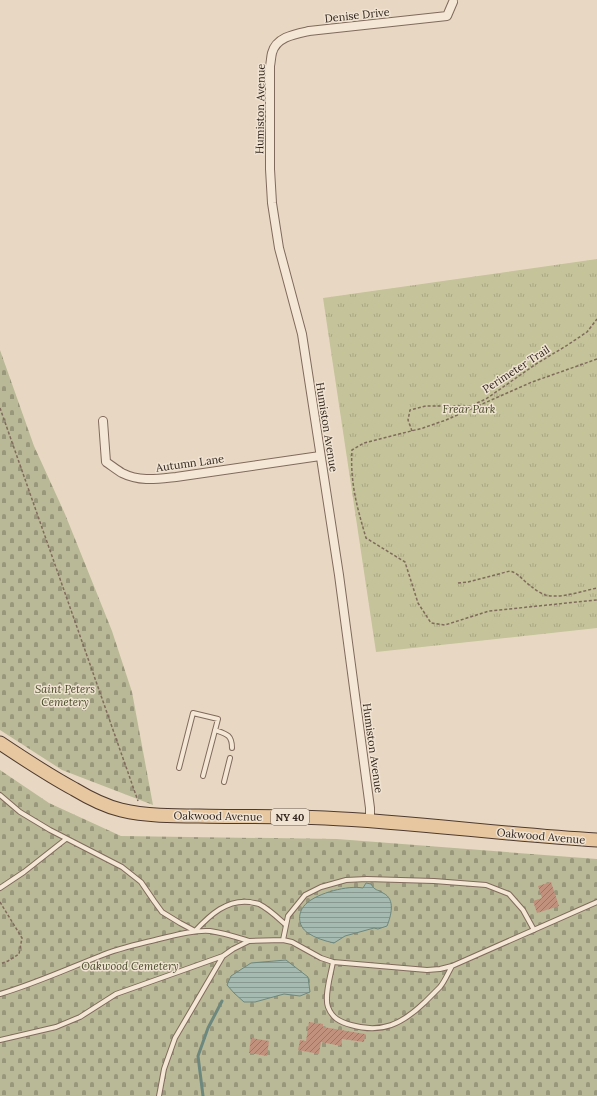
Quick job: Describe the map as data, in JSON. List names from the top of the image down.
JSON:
{
  "streets": {
    "main road": ["Oakwood Avenue", "NY 40"],
    "street": ["Denise Drive", "Humiston Avenue", "Autumn Lane"],
    "path": ["Perimeter Trail"]
  },
  "crossings": [
    ["Denise Drive", "Humiston Avenue"],
    ["Humiston Avenue", "Autumn Lane"],
    ["Humiston Avenue", "Oakwood Avenue"]
  ],
  "parks": ["Frear Park", "Saint Peters Cemetery", "Oakwood Cemetery"]
}
